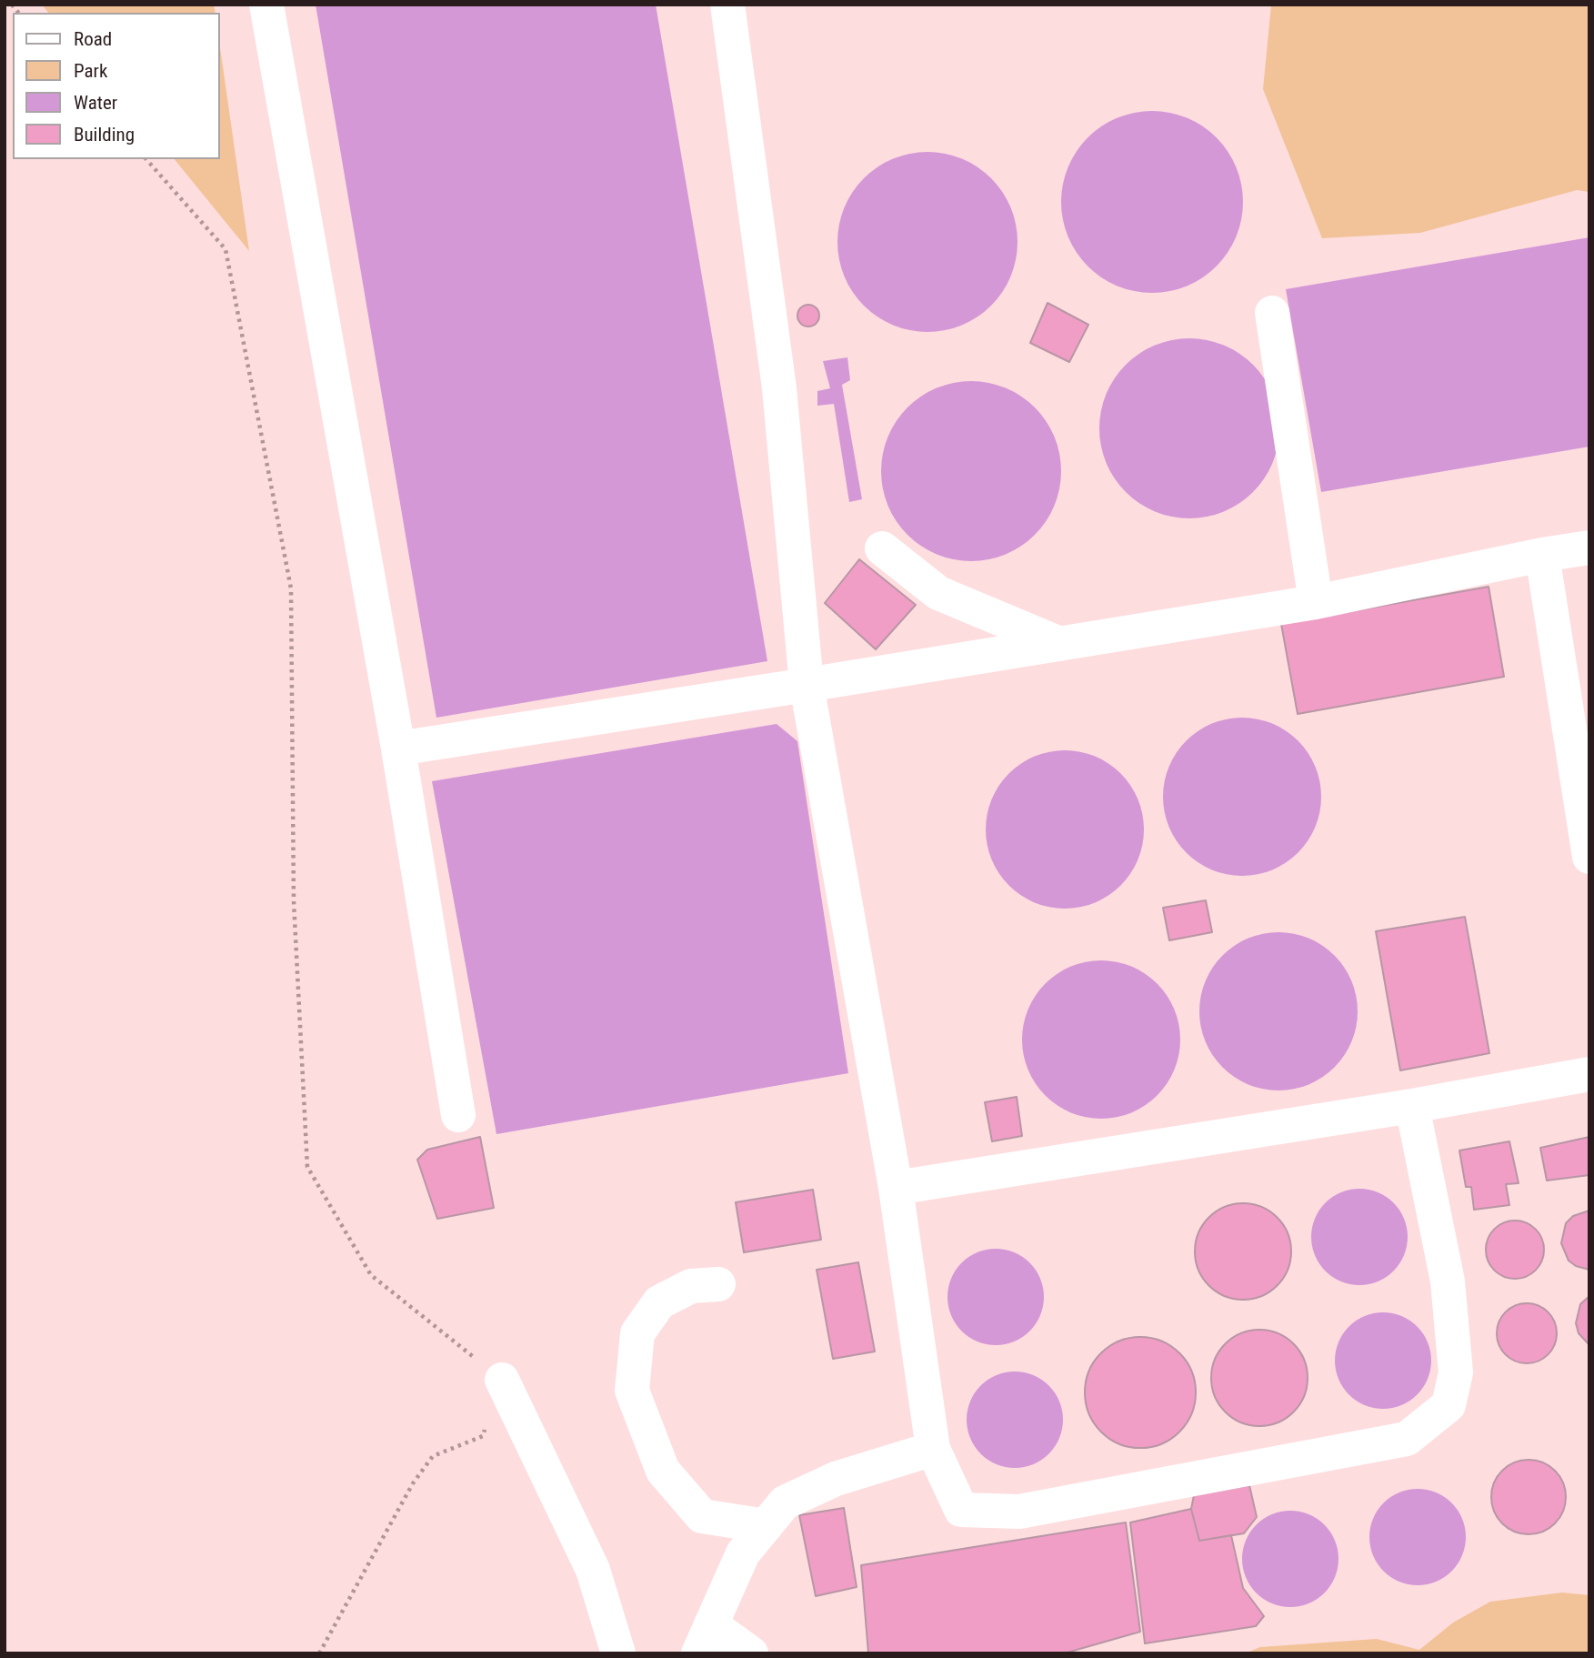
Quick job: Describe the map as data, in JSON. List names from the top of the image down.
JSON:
{
  "legend": [
    "Road",
    "Park",
    "Water",
    "Building"
  ]
}
